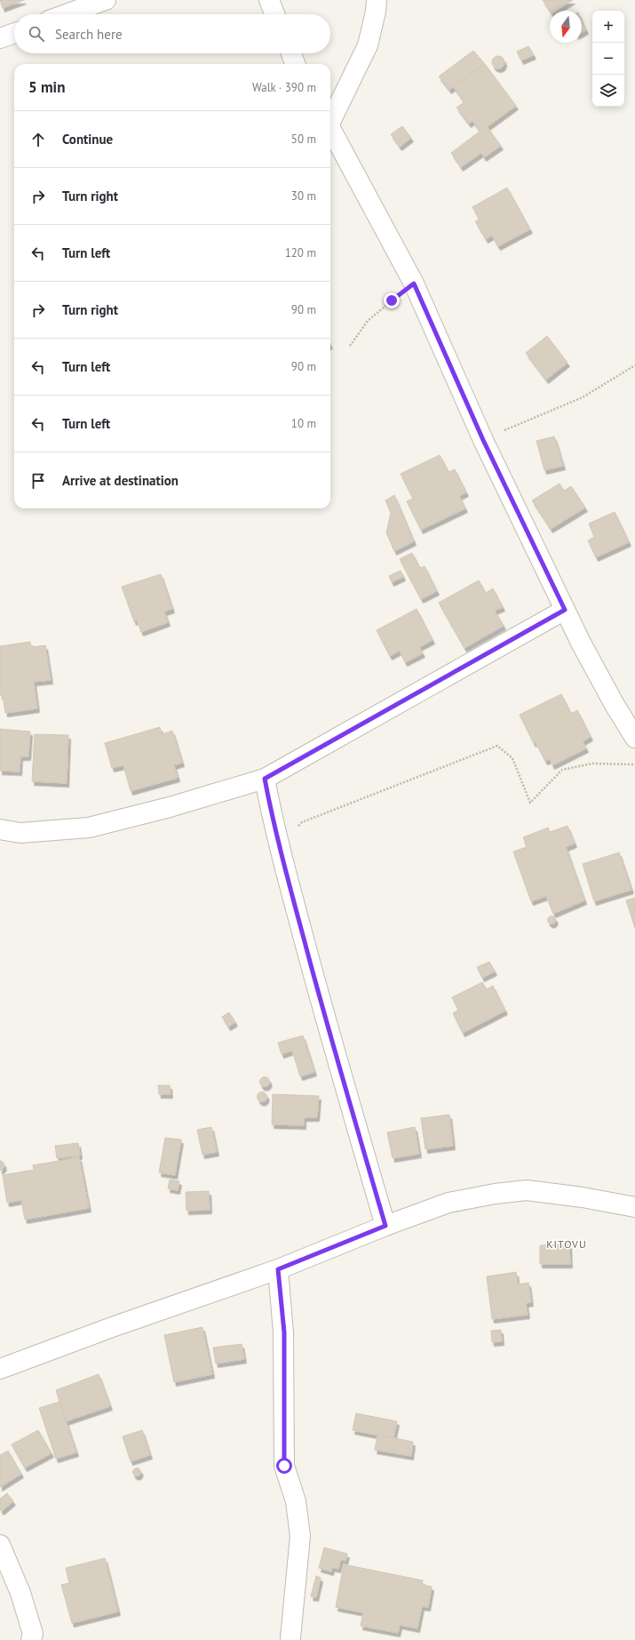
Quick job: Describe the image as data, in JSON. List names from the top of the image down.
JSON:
{
  "districts": ["KITOVU"],
  "north": "bottom",
  "page": {
    "map_buttons": ["+", "−"],
    "search": "Search here",
    "heading": ["5 min", "Walk · 390 m"],
    "list": [
      ["Continue", "50 m"],
      ["Turn right", "30 m"],
      ["Turn left", "120 m"],
      ["Turn right", "90 m"],
      ["Turn left", "90 m"],
      ["Turn left", "10 m"],
      "Arrive at destination"
    ]
  }
}
